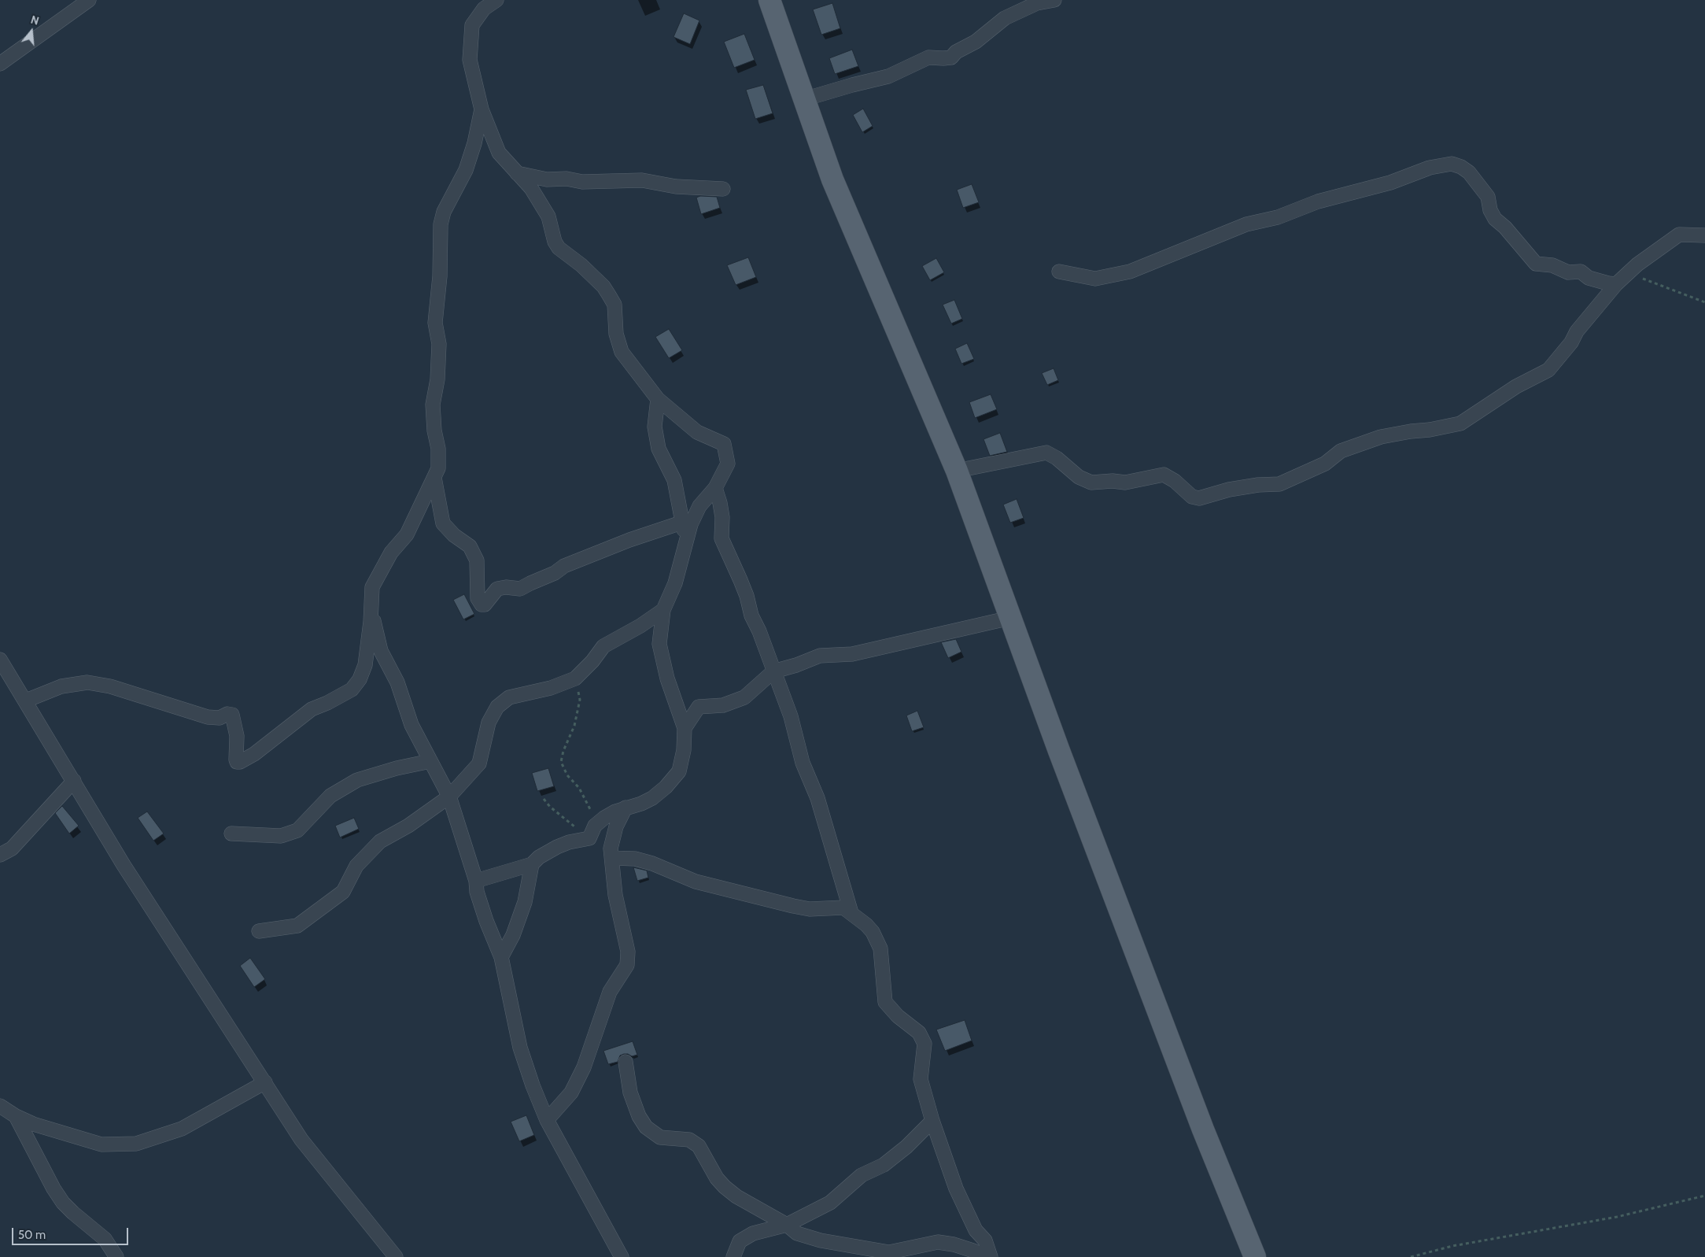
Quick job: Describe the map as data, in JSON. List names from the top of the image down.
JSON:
{
  "scale_bar": "50 m",
  "north": "top"
}
